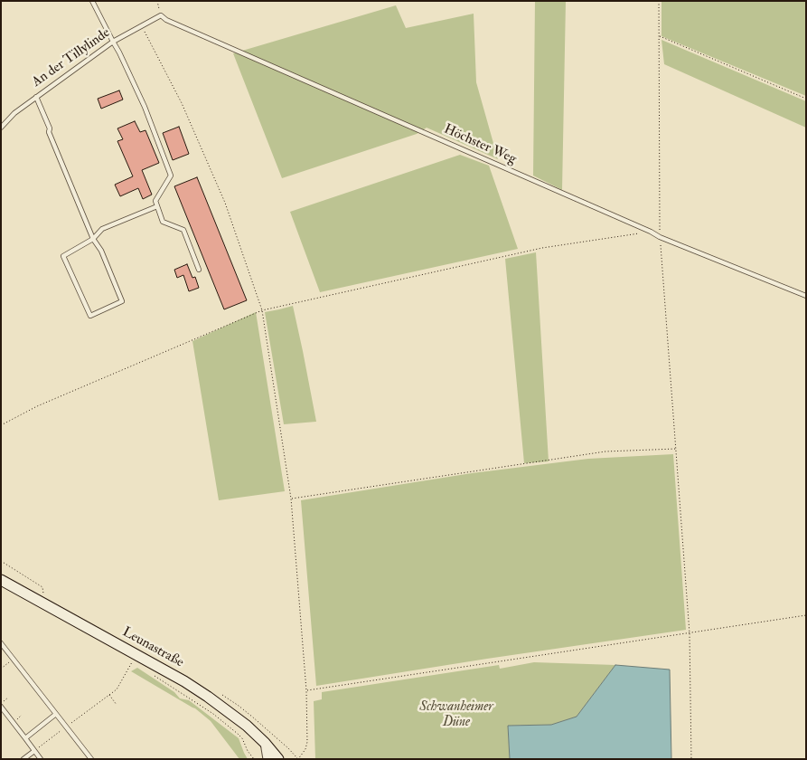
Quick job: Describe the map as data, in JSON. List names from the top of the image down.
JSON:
{
  "streets": {
    "main road": ["Leunastraße"],
    "lane": ["An der Tillylinde", "Höchster Weg"]
  },
  "crossings": [
    ["An der Tillylinde", "Höchster Weg"]
  ],
  "parks": ["Schwanheimer Düne"]
}
